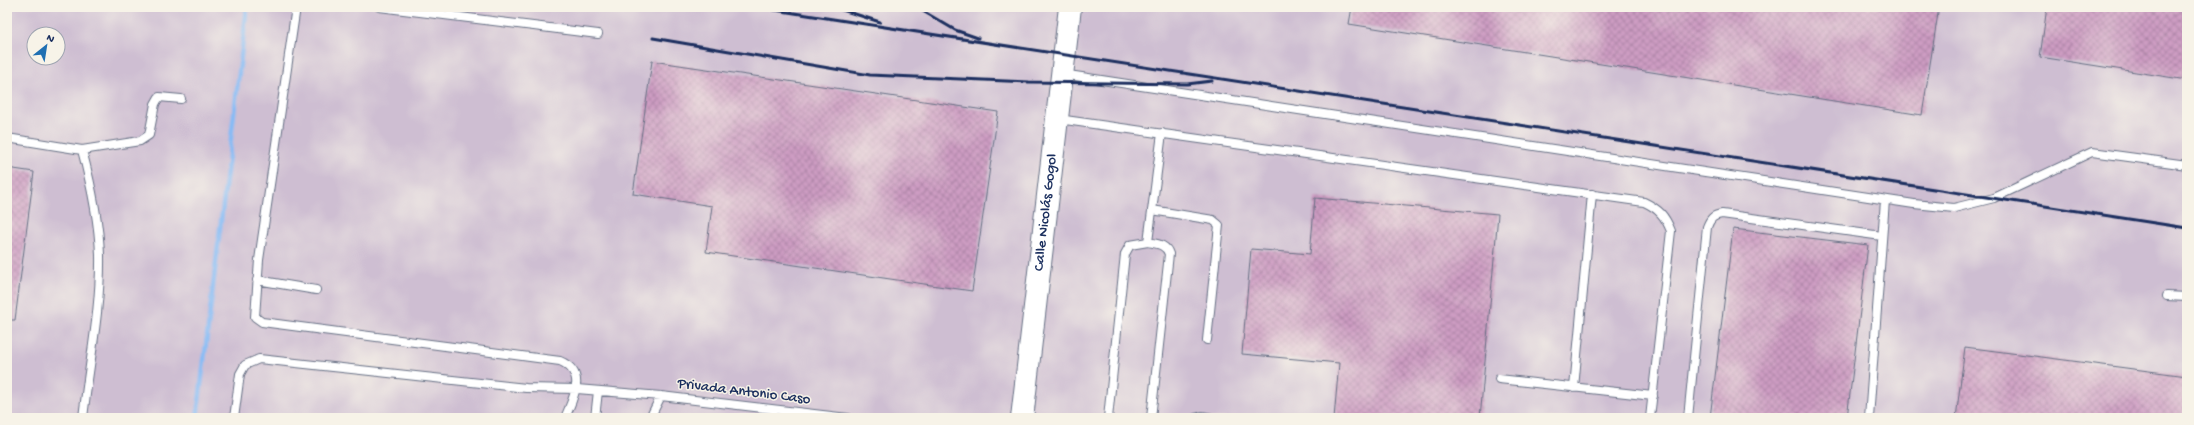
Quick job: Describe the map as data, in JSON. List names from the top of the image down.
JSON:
{
  "streets": {
    "street": ["Calle Nicolás Gogol"],
    "lane": ["Privada Antonio Caso"]
  },
  "north": "top right"
}
